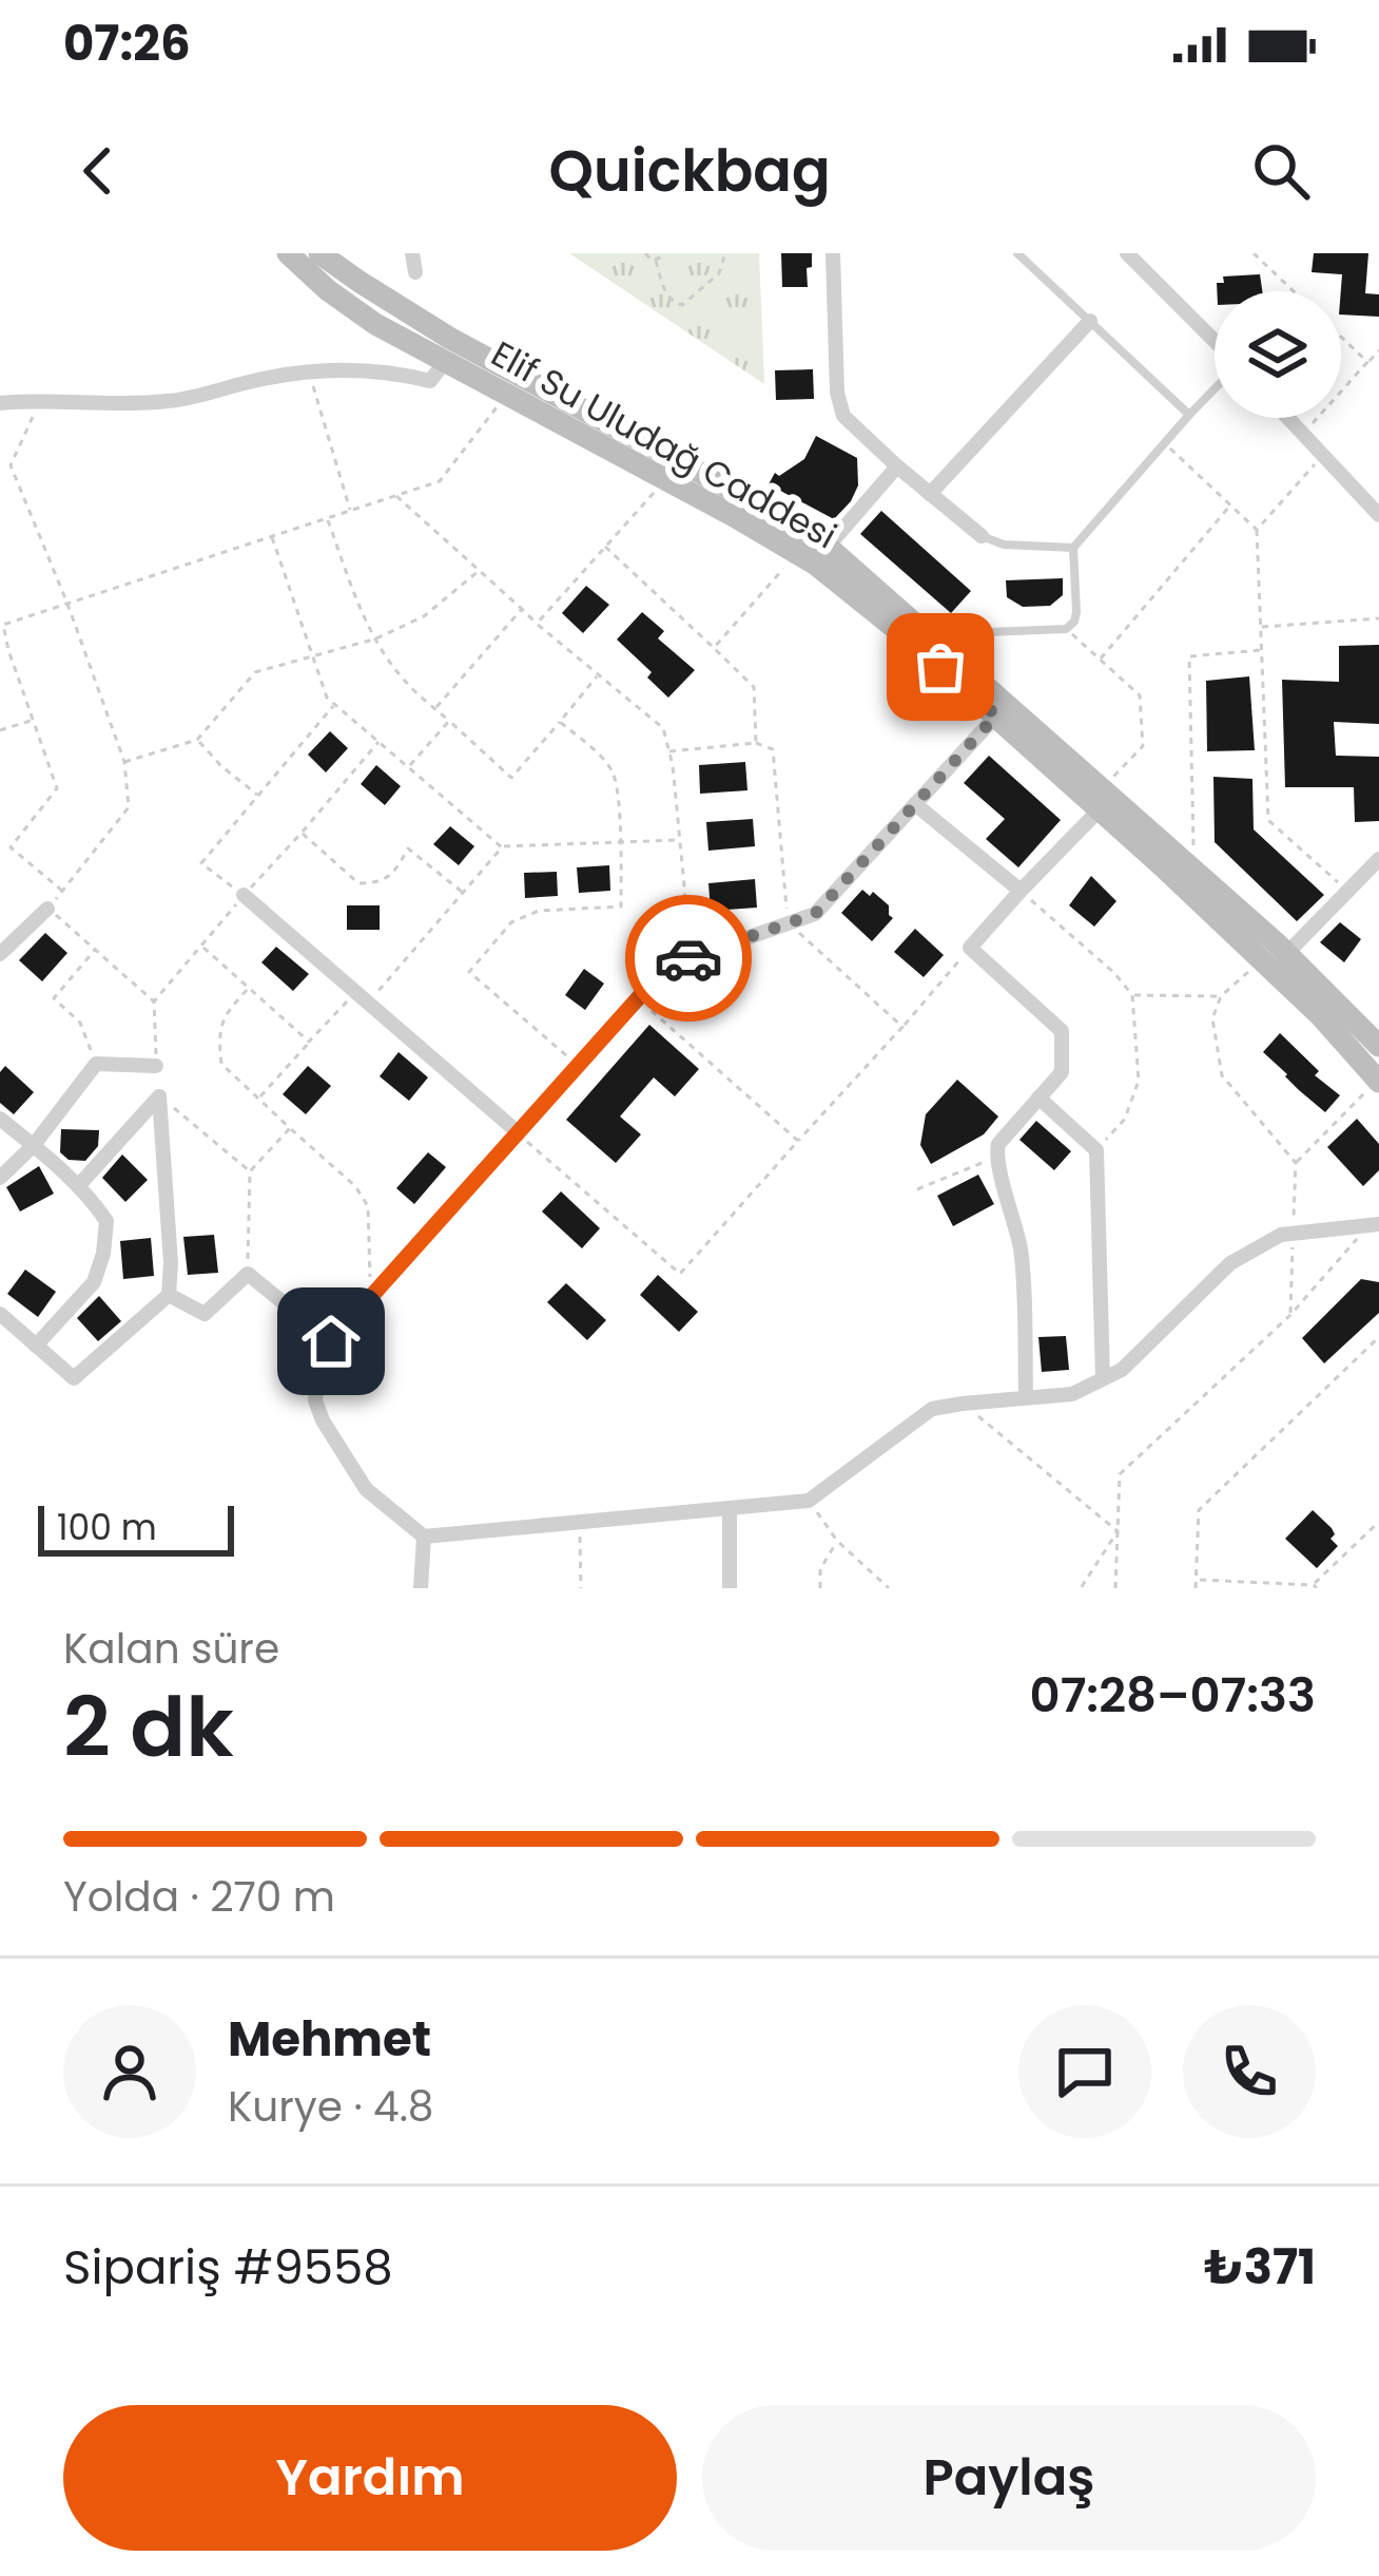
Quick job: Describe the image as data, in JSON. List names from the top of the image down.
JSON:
{
  "streets": {
    "main road": ["Elif Su Uludağ Caddesi"]
  },
  "scale_bar": "100 m",
  "page": {
    "status": "07:26",
    "header": "Quickbag",
    "scale": "100 m",
    "heading": ["2 dk", "Kalan süre", "07:28–07:33"],
    "panel": [
      "Mehmet",
      "Kurye · 4.8",
      "Sipariş #9558",
      "₺371"
    ],
    "bar": "Yolda · 270 m",
    "buttons": ["Yardım", "Paylaş"]
  }
}
